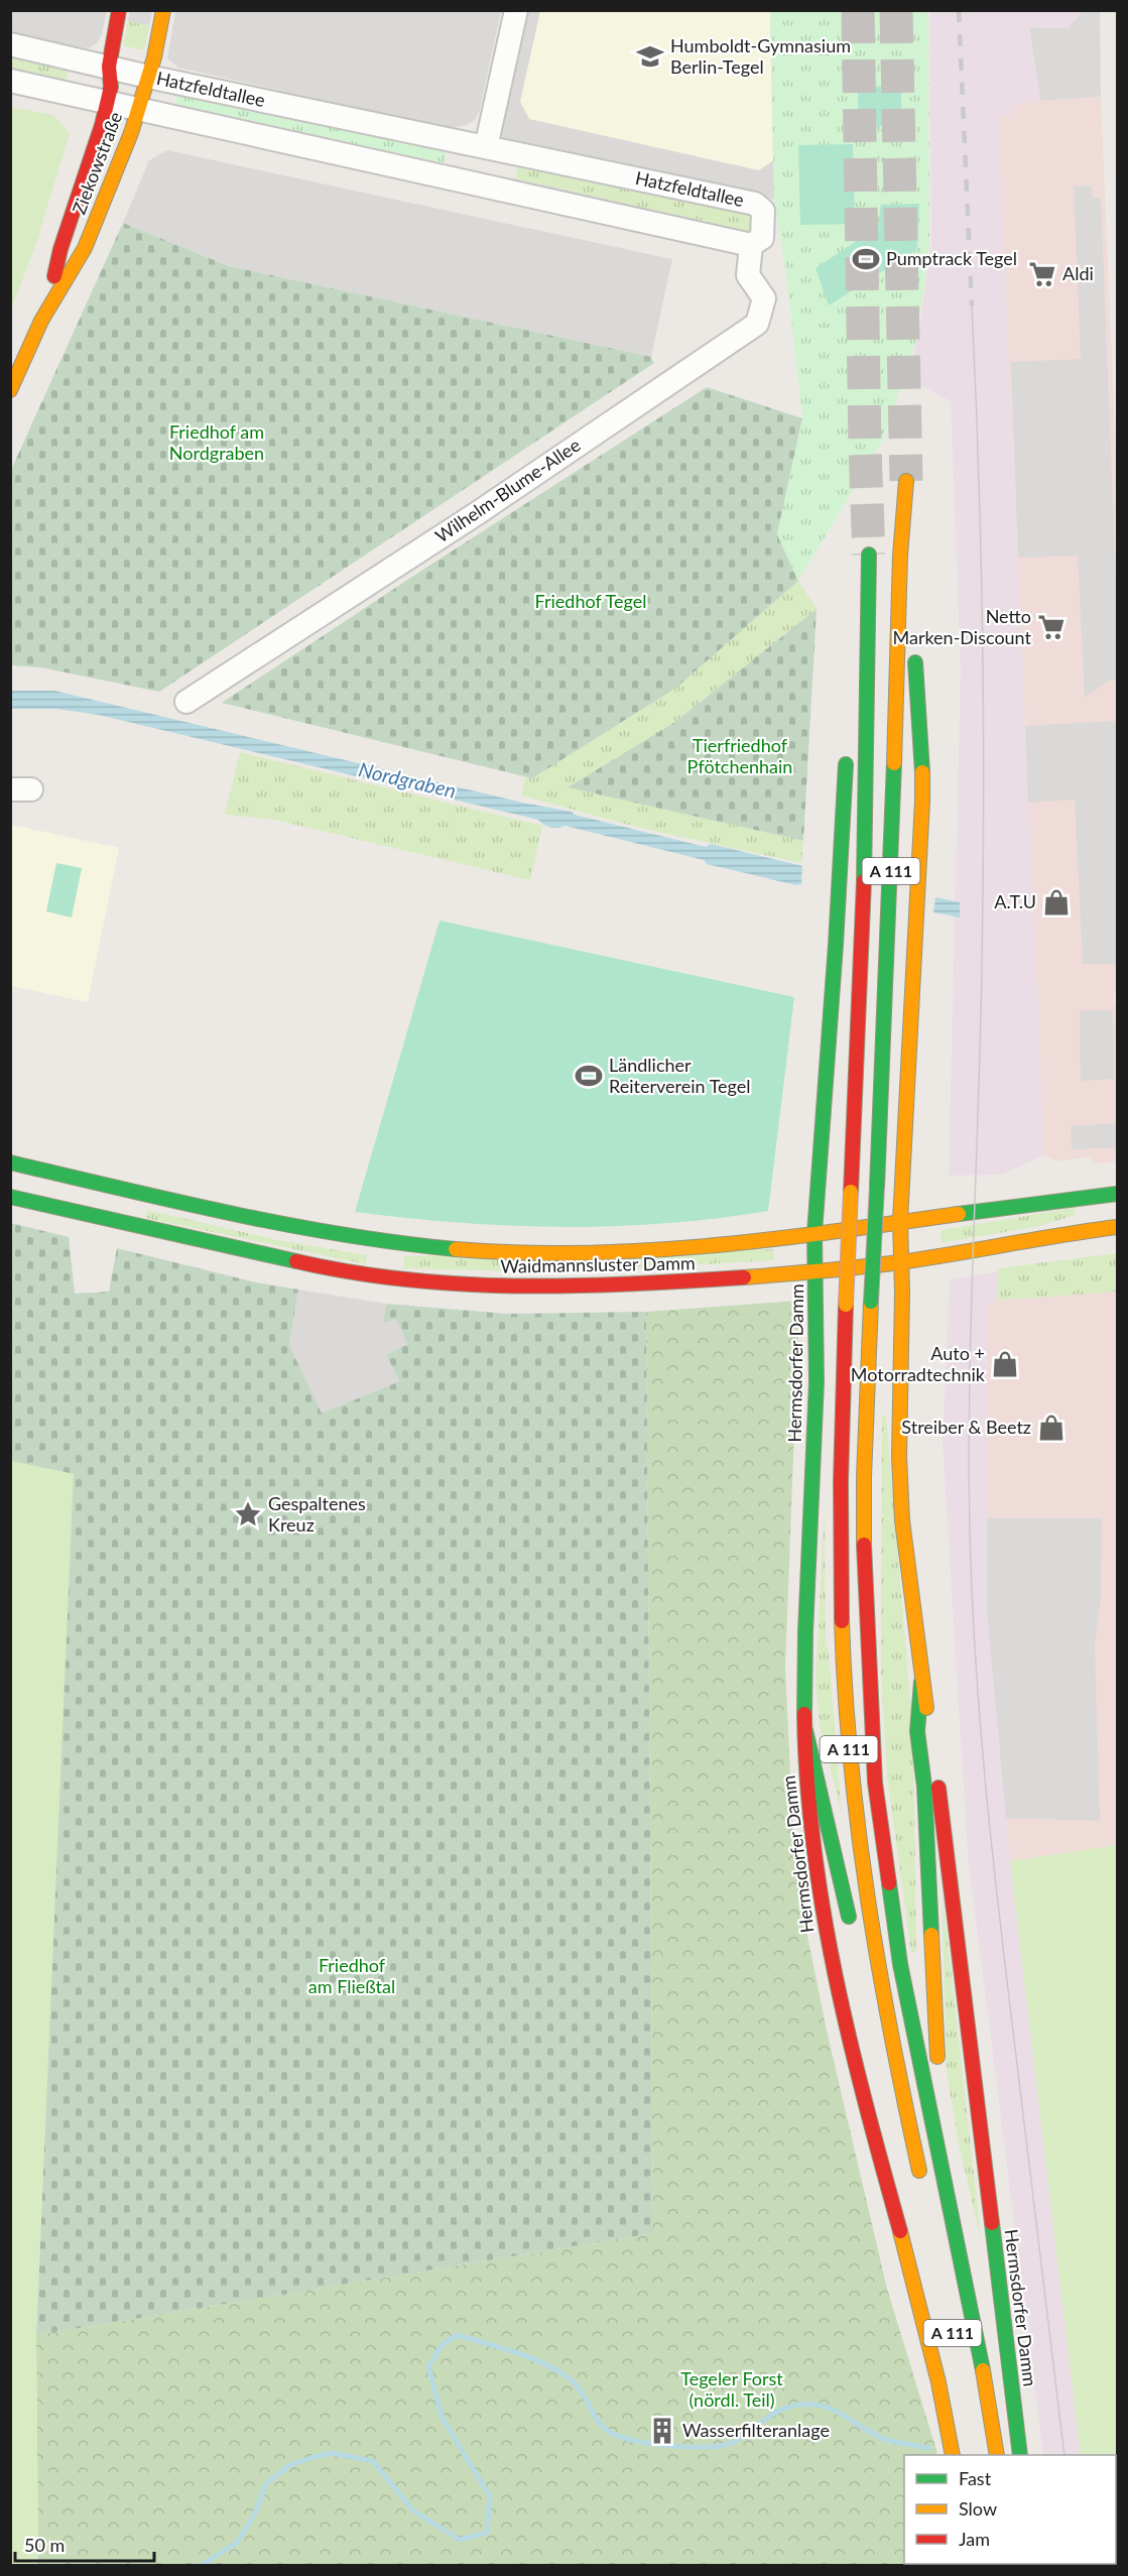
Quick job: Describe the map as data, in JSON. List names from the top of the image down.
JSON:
{
  "streets": {
    "main road": [
      "Ziekowstraße",
      "A 111",
      "Waidmannsluster Damm",
      "Hermsdorfer Damm"
    ],
    "street": ["Hatzfeldtallee", "Wilhelm-Blume-Allee"]
  },
  "crossings": [
    ["Hatzfeldtallee", "Ziekowstraße"],
    ["Hatzfeldtallee", "Wilhelm-Blume-Allee"],
    ["A 111", "Hermsdorfer Damm"],
    ["Waidmannsluster Damm", "Hermsdorfer Damm"]
  ],
  "water": ["Nordgraben"],
  "parks": [
    "Friedhof am Nordgraben",
    "Friedhof Tegel",
    "Tierfriedhof Pfötchenhain",
    "Friedhof am Fließtal",
    "Tegeler Forst (nördl. Teil)"
  ],
  "places": {
    "school or university": ["Humboldt-Gymnasium Berlin-Tegel"],
    "sports": ["Pumptrack Tegel", "Ländlicher Reiterverein Tegel"],
    "supermarket": ["Aldi", "Netto Marken-Discount"],
    "shop": ["A.T.U", "Auto + Motorradtechnik", "Streiber & Beetz"],
    "place": ["Gespaltenes Kreuz"],
    "building": ["Wasserfilteranlage"]
  },
  "legend": ["Fast", "Slow", "Jam"],
  "scale_bar": "50 m"
}
